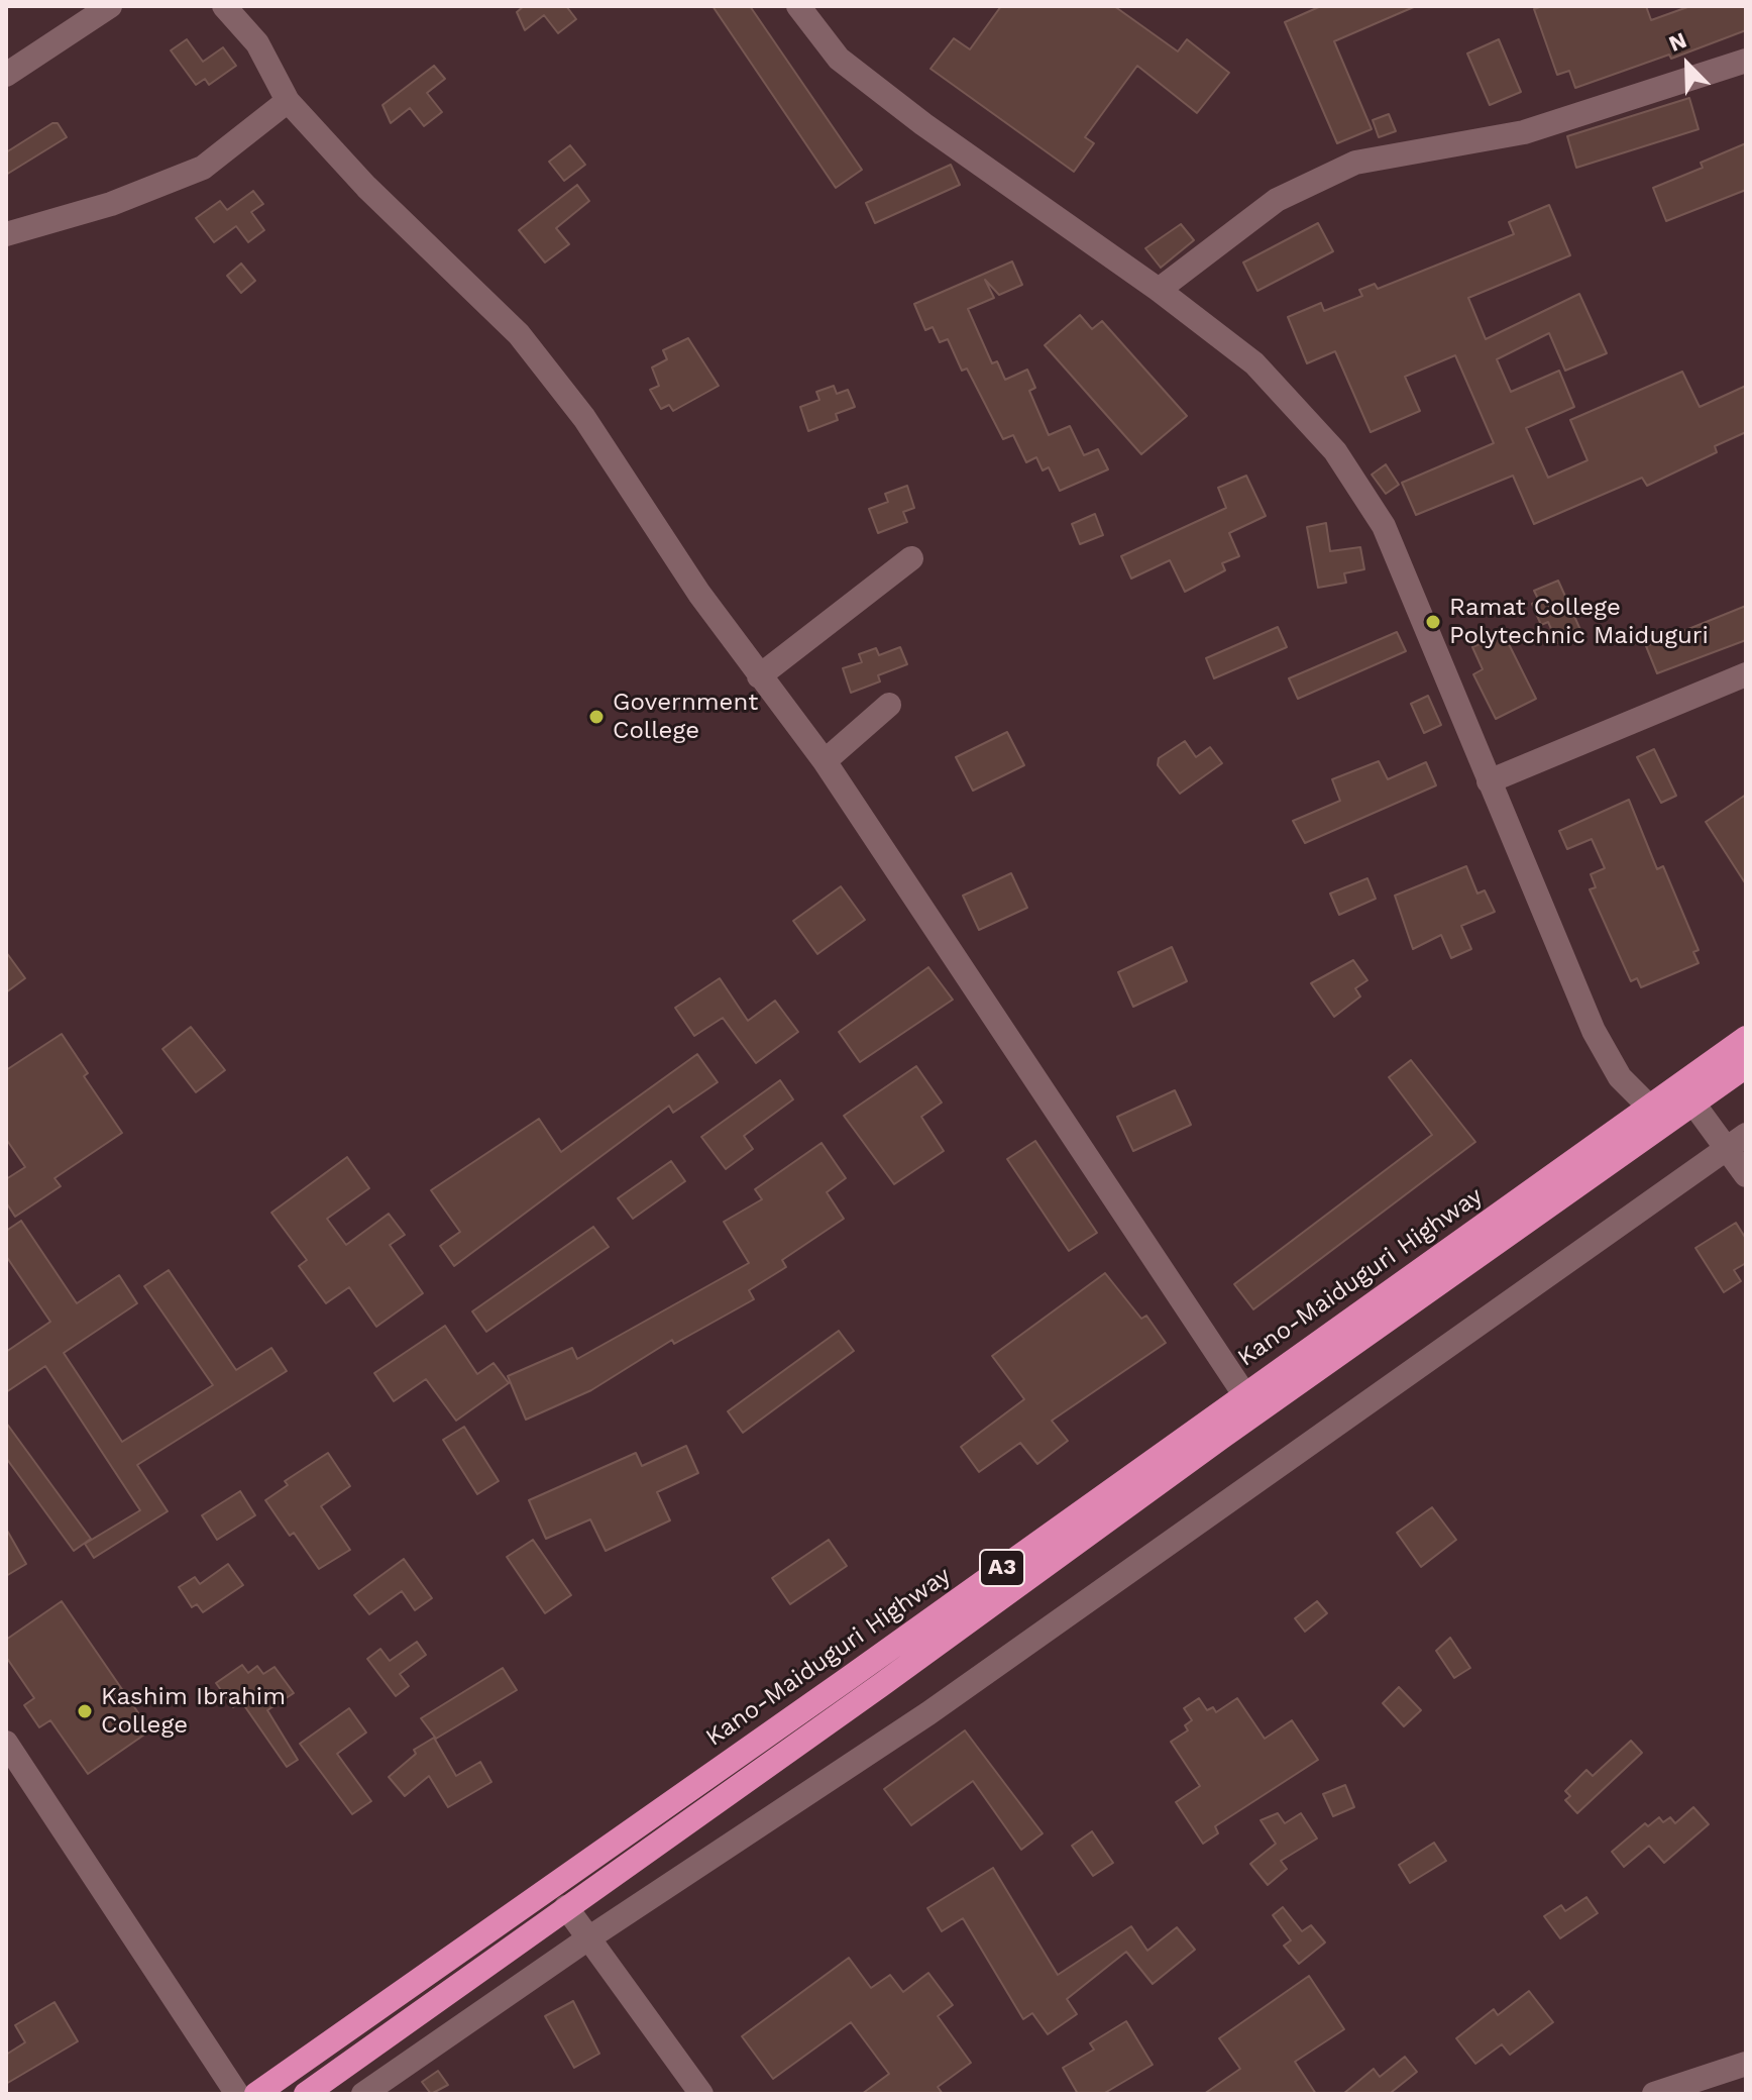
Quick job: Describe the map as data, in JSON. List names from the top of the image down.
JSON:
{
  "streets": {
    "highway": ["Kano-Maiduguri Highway", "A3"]
  },
  "places": ["Ramat College Polytechnic Maiduguri", "Government College", "Kashim Ibrahim College"],
  "north": "top left"
}
